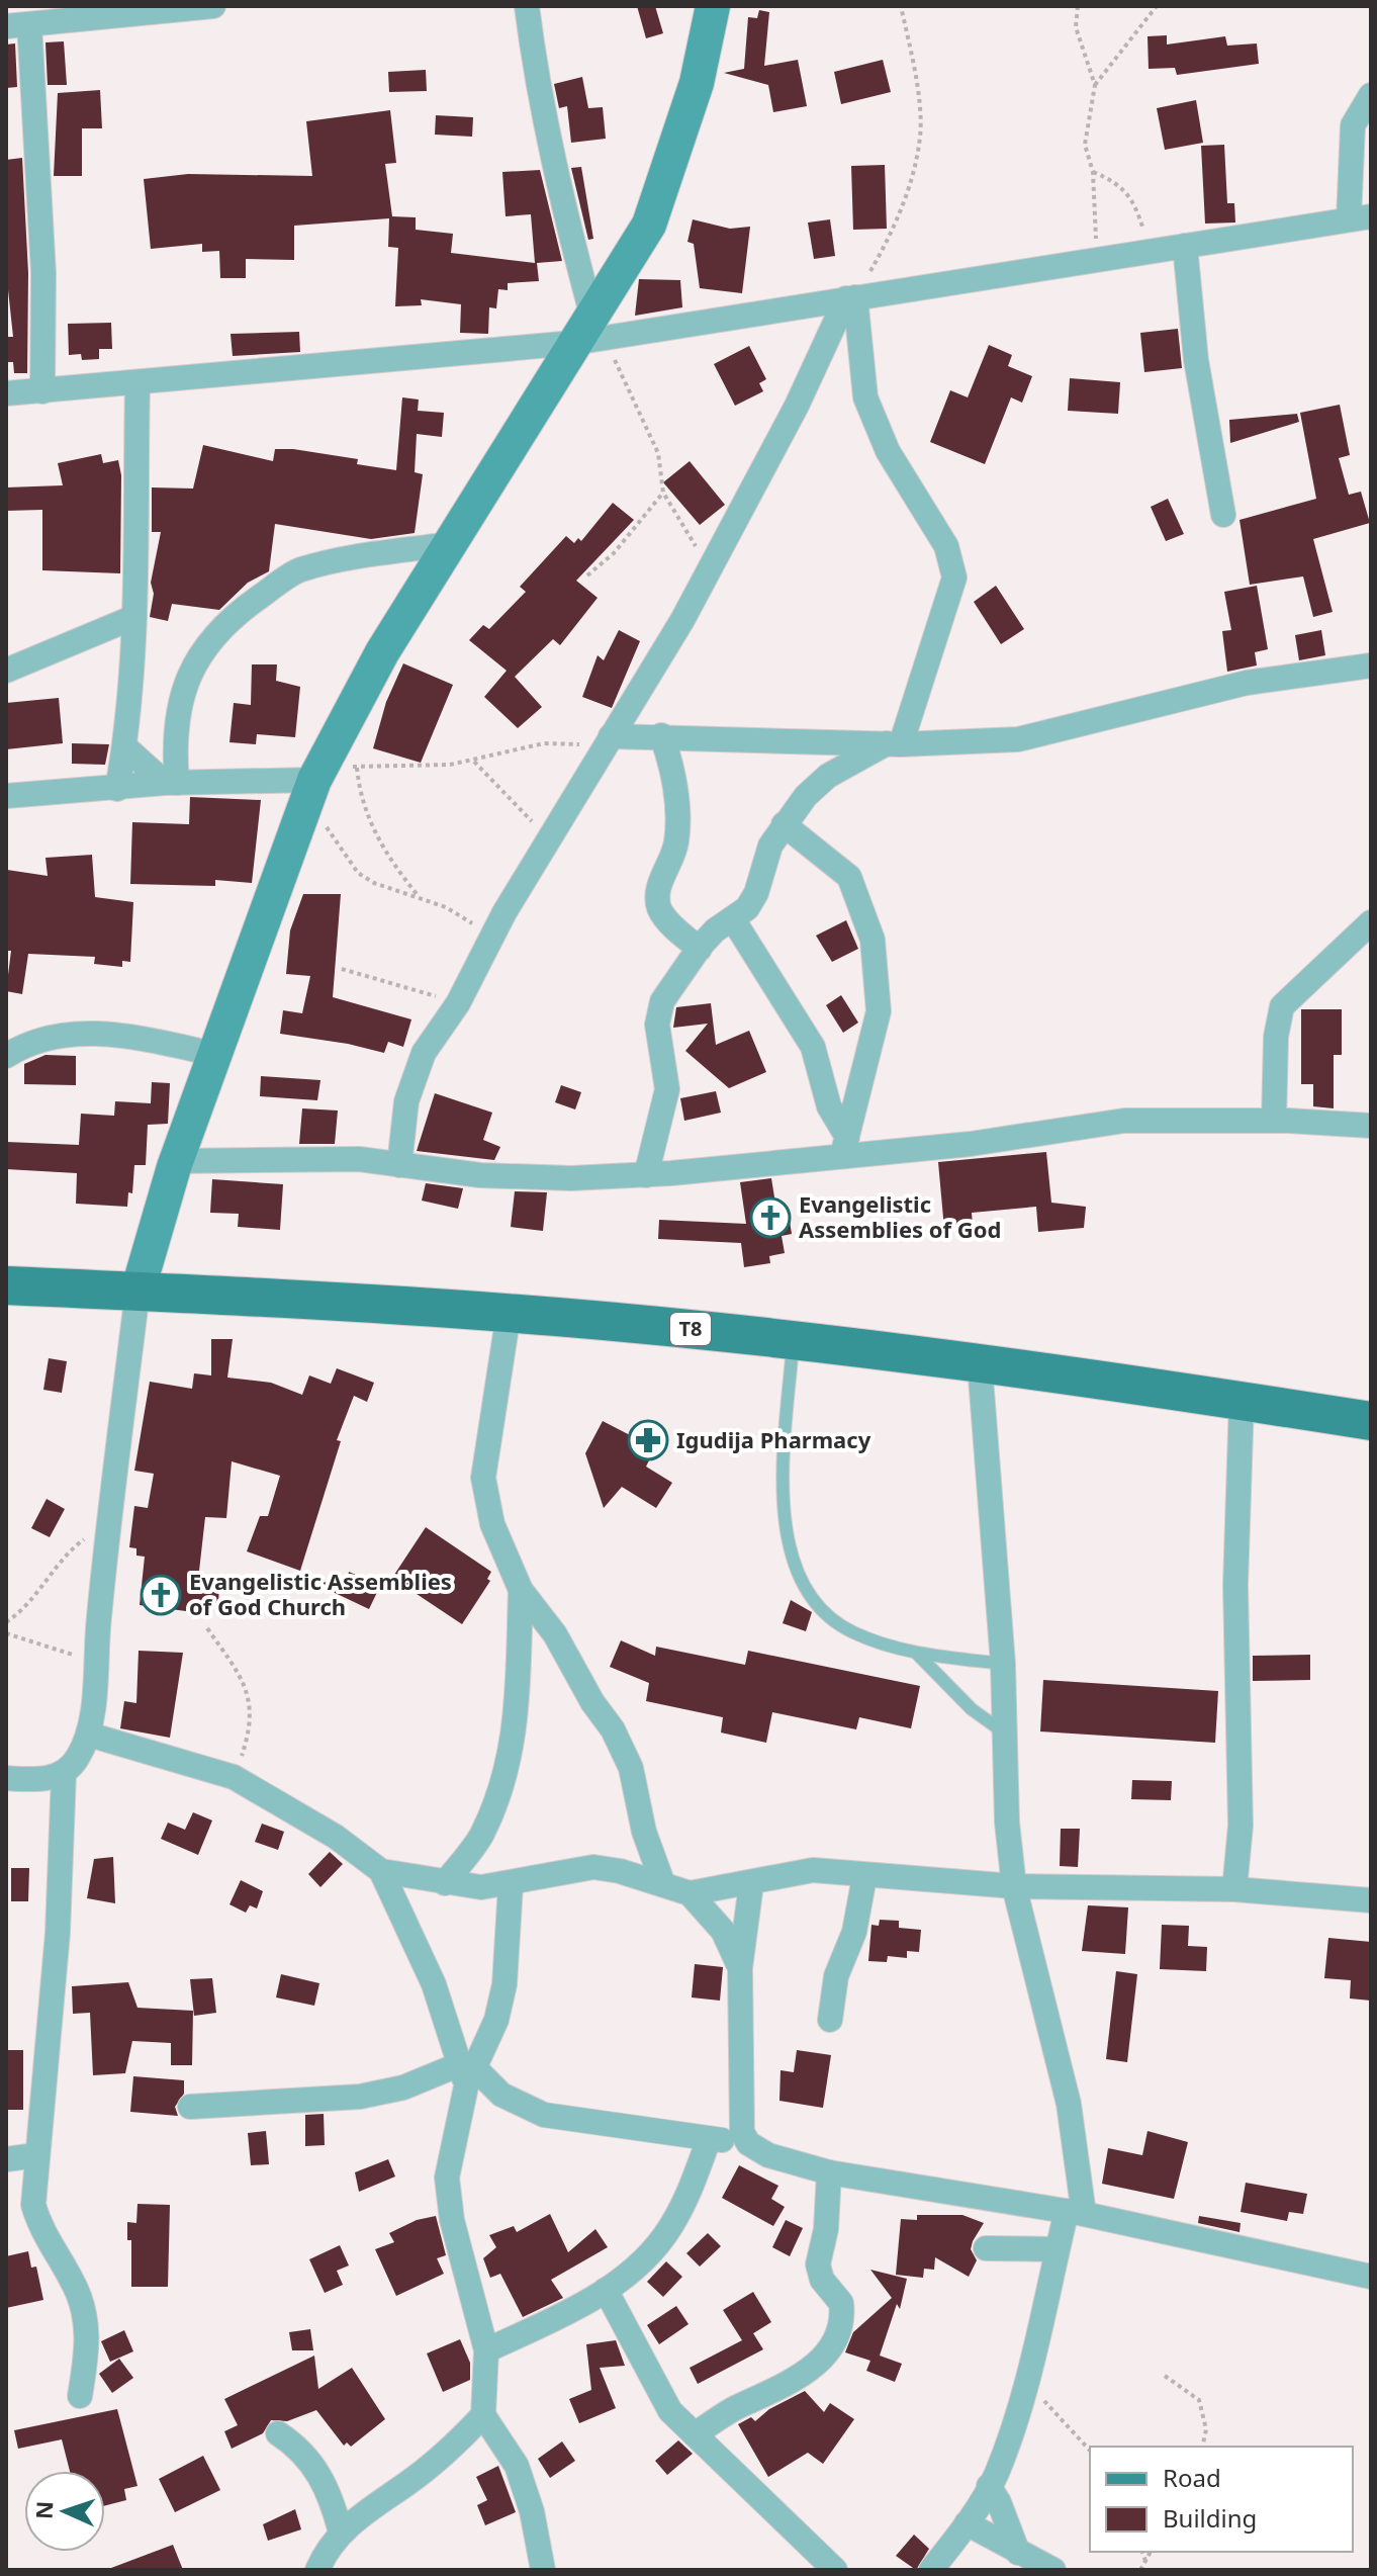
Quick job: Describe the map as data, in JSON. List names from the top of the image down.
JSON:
{
  "streets": {
    "main road": ["T8"]
  },
  "places": {
    "church": ["Evangelistic Assemblies of God", "Evangelistic Assemblies of God Church"],
    "pharmacy": ["Igudija Pharmacy"]
  },
  "legend": ["Road", "Building"],
  "north": "left"
}
